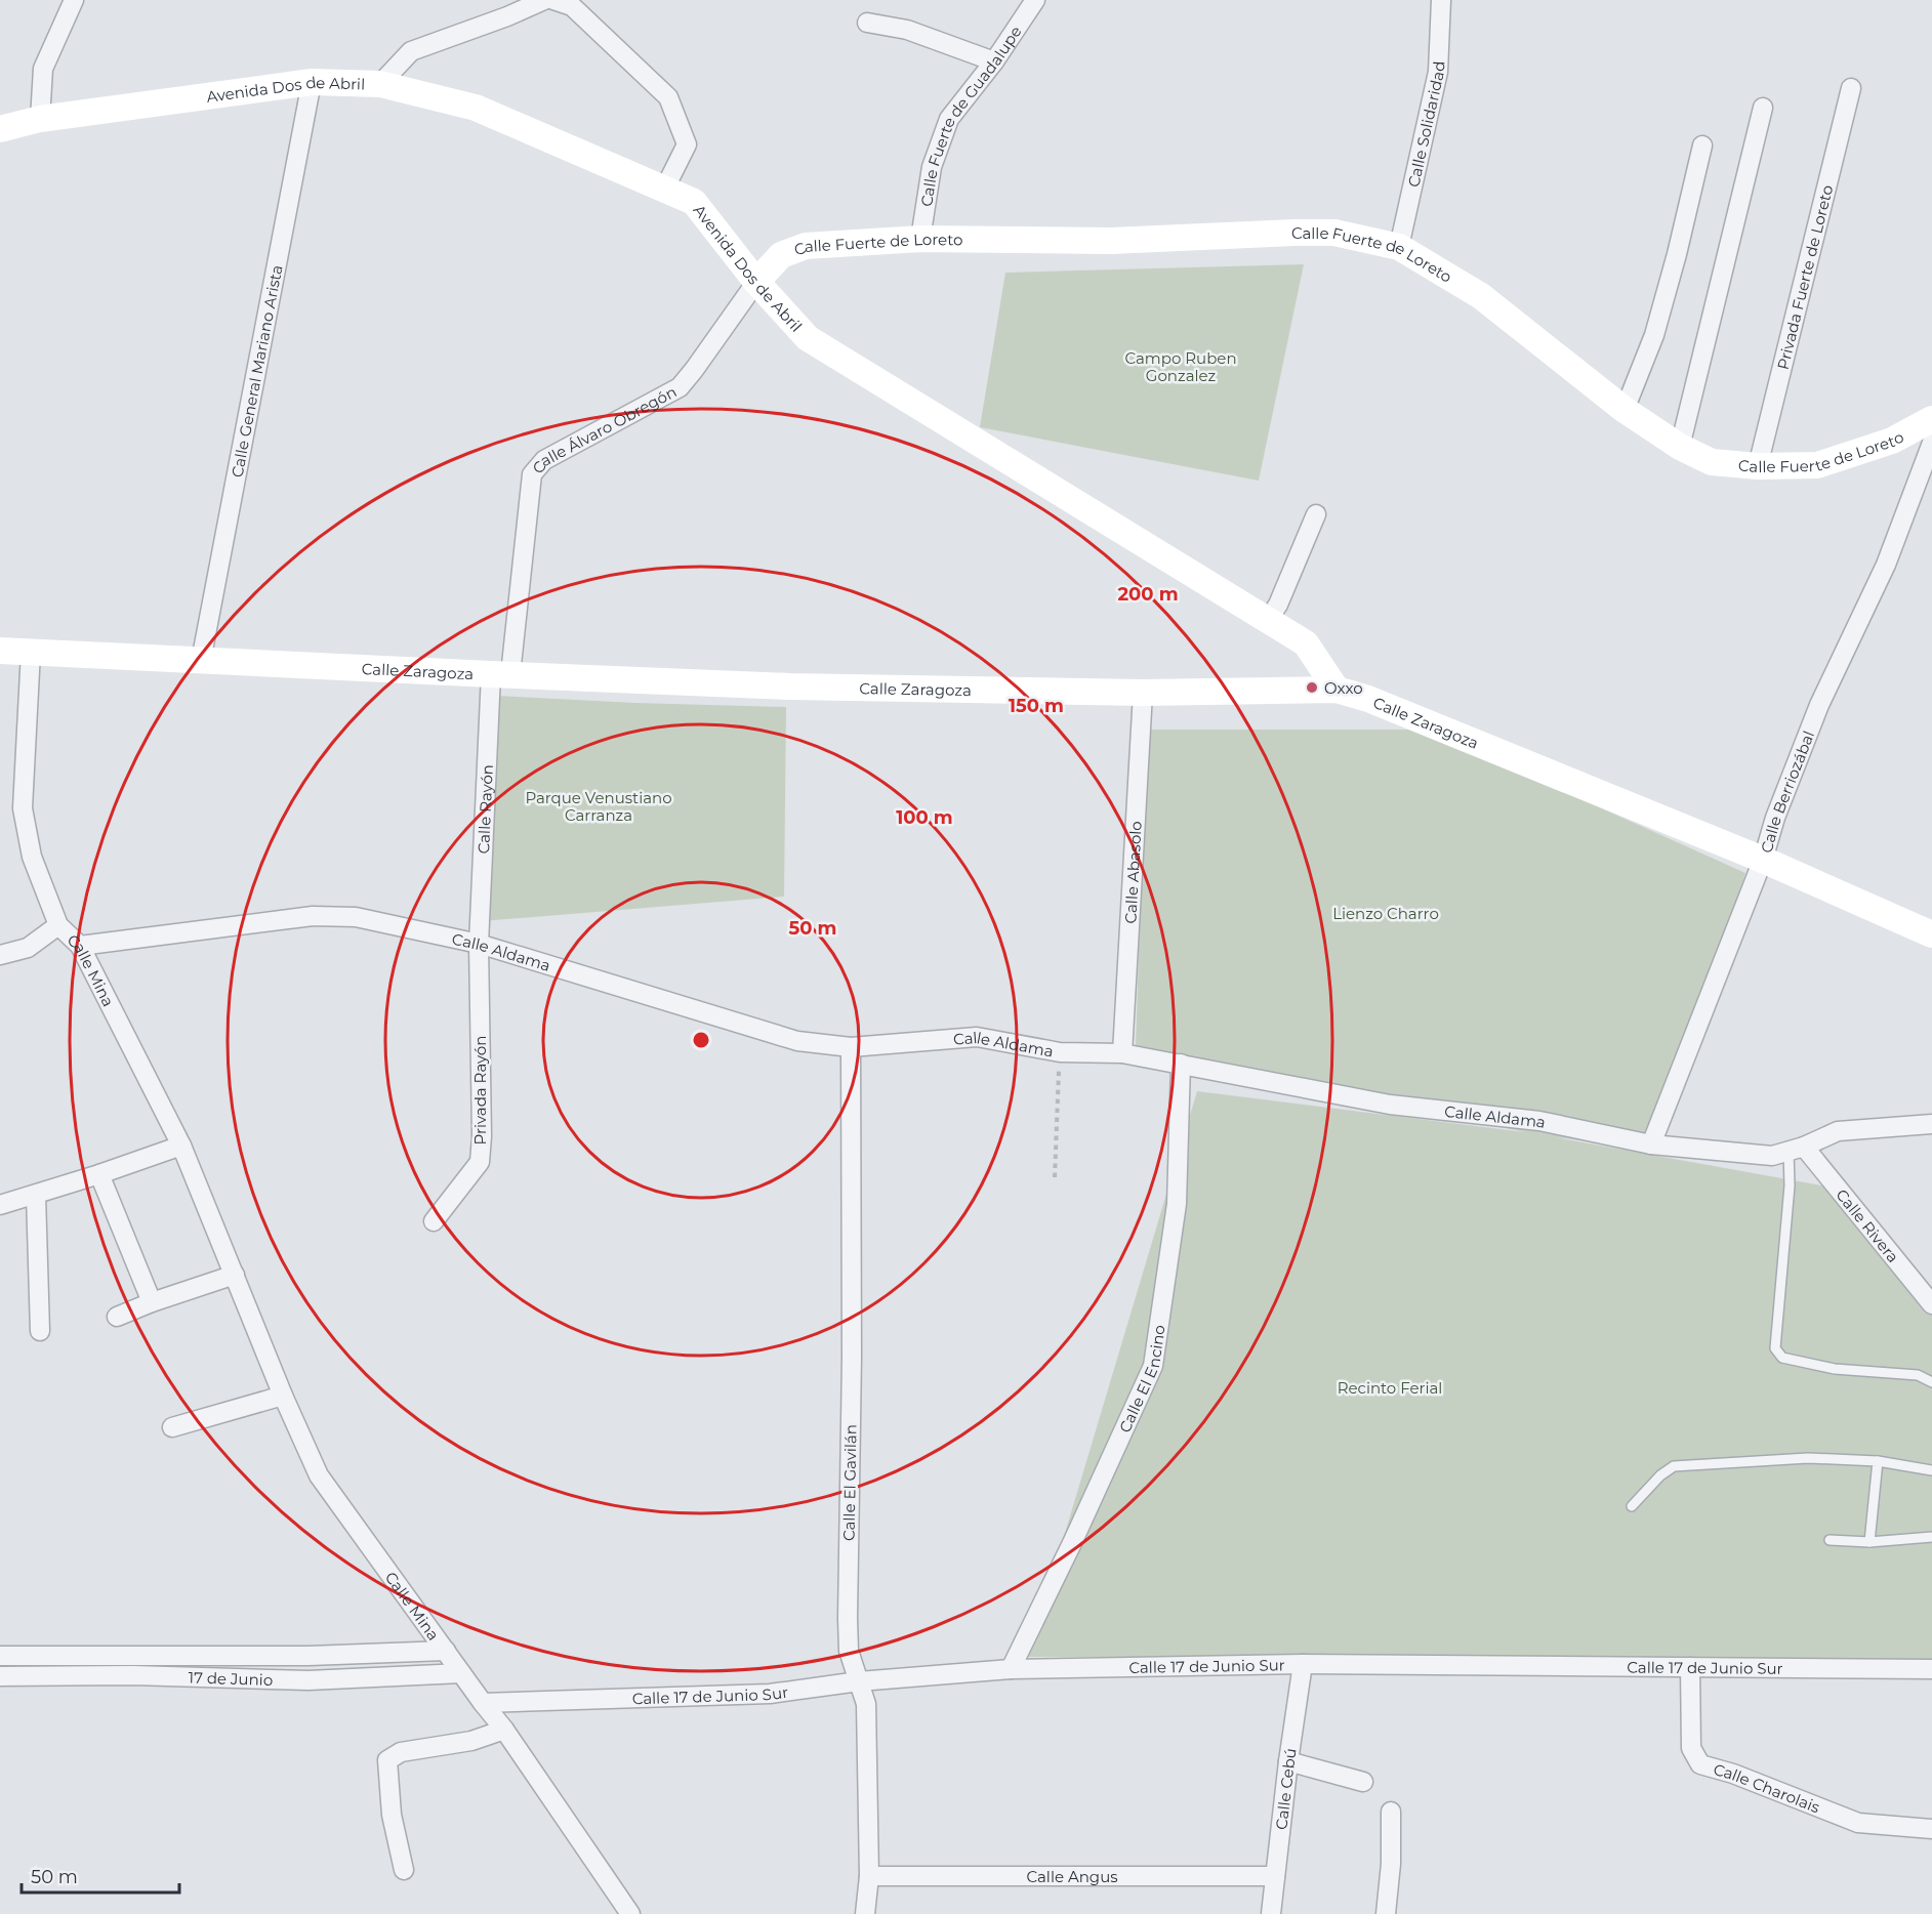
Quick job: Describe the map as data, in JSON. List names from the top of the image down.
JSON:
{
  "streets": {
    "street": [
      "Avenida Dos de Abril",
      "Calle Fuerte de Guadalupe",
      "Calle Solidaridad",
      "Calle Fuerte de Loreto",
      "Privada Fuerte de Loreto",
      "Calle General Mariano Arista",
      "Calle Álvaro Obregón",
      "Calle Zaragoza",
      "Calle Berriozábal",
      "Calle Rayón",
      "Calle Abasolo",
      "Calle Aldama",
      "Calle Mina",
      "Privada Rayón",
      "Calle Rivera",
      "Calle El Encino",
      "Calle El Gavilán",
      "Calle 17 de Junio Sur",
      "17 de Junio",
      "Calle Cebú",
      "Calle Charolais",
      "Calle Angus"
    ]
  },
  "crossings": [
    ["Avenida Dos de Abril", "Calle Fuerte de Loreto"],
    ["Avenida Dos de Abril", "Calle General Mariano Arista"],
    ["Avenida Dos de Abril", "Calle Álvaro Obregón"],
    ["Avenida Dos de Abril", "Calle Zaragoza"],
    ["Calle Fuerte de Guadalupe", "Calle Fuerte de Loreto"],
    ["Calle Solidaridad", "Calle Fuerte de Loreto"],
    ["Calle Fuerte de Loreto", "Privada Fuerte de Loreto"],
    ["Calle Fuerte de Loreto", "Calle Álvaro Obregón"],
    ["Calle General Mariano Arista", "Calle Zaragoza"],
    ["Calle Álvaro Obregón", "Calle Zaragoza"],
    ["Calle Álvaro Obregón", "Calle Rayón"],
    ["Calle Zaragoza", "Calle Berriozábal"],
    ["Calle Zaragoza", "Calle Rayón"],
    ["Calle Zaragoza", "Calle Abasolo"],
    ["Calle Zaragoza", "Calle Mina"],
    ["Calle Berriozábal", "Calle Aldama"],
    ["Calle Rayón", "Calle Aldama"],
    ["Calle Rayón", "Privada Rayón"],
    ["Calle Abasolo", "Calle Aldama"],
    ["Calle Aldama", "Calle Mina"],
    ["Calle Aldama", "Privada Rayón"],
    ["Calle Aldama", "Calle Rivera"],
    ["Calle Aldama", "Calle El Encino"],
    ["Calle Aldama", "Calle El Gavilán"],
    ["Calle Mina", "Calle 17 de Junio Sur"],
    ["Calle Mina", "17 de Junio"],
    ["Calle El Encino", "Calle 17 de Junio Sur"],
    ["Calle El Gavilán", "Calle 17 de Junio Sur"],
    ["Calle El Gavilán", "Calle Angus"],
    ["Calle 17 de Junio Sur", "Calle Cebú"],
    ["Calle 17 de Junio Sur", "Calle Charolais"],
    ["Calle Cebú", "Calle Angus"]
  ],
  "parks": [
    "Campo Ruben Gonzalez",
    "Parque Venustiano Carranza",
    "Lienzo Charro",
    "Recinto Ferial"
  ],
  "places": ["Oxxo"],
  "scale_bar": "50 m",
  "rings": [
    "200 m",
    "150 m",
    "100 m",
    "50 m"
  ]
}
